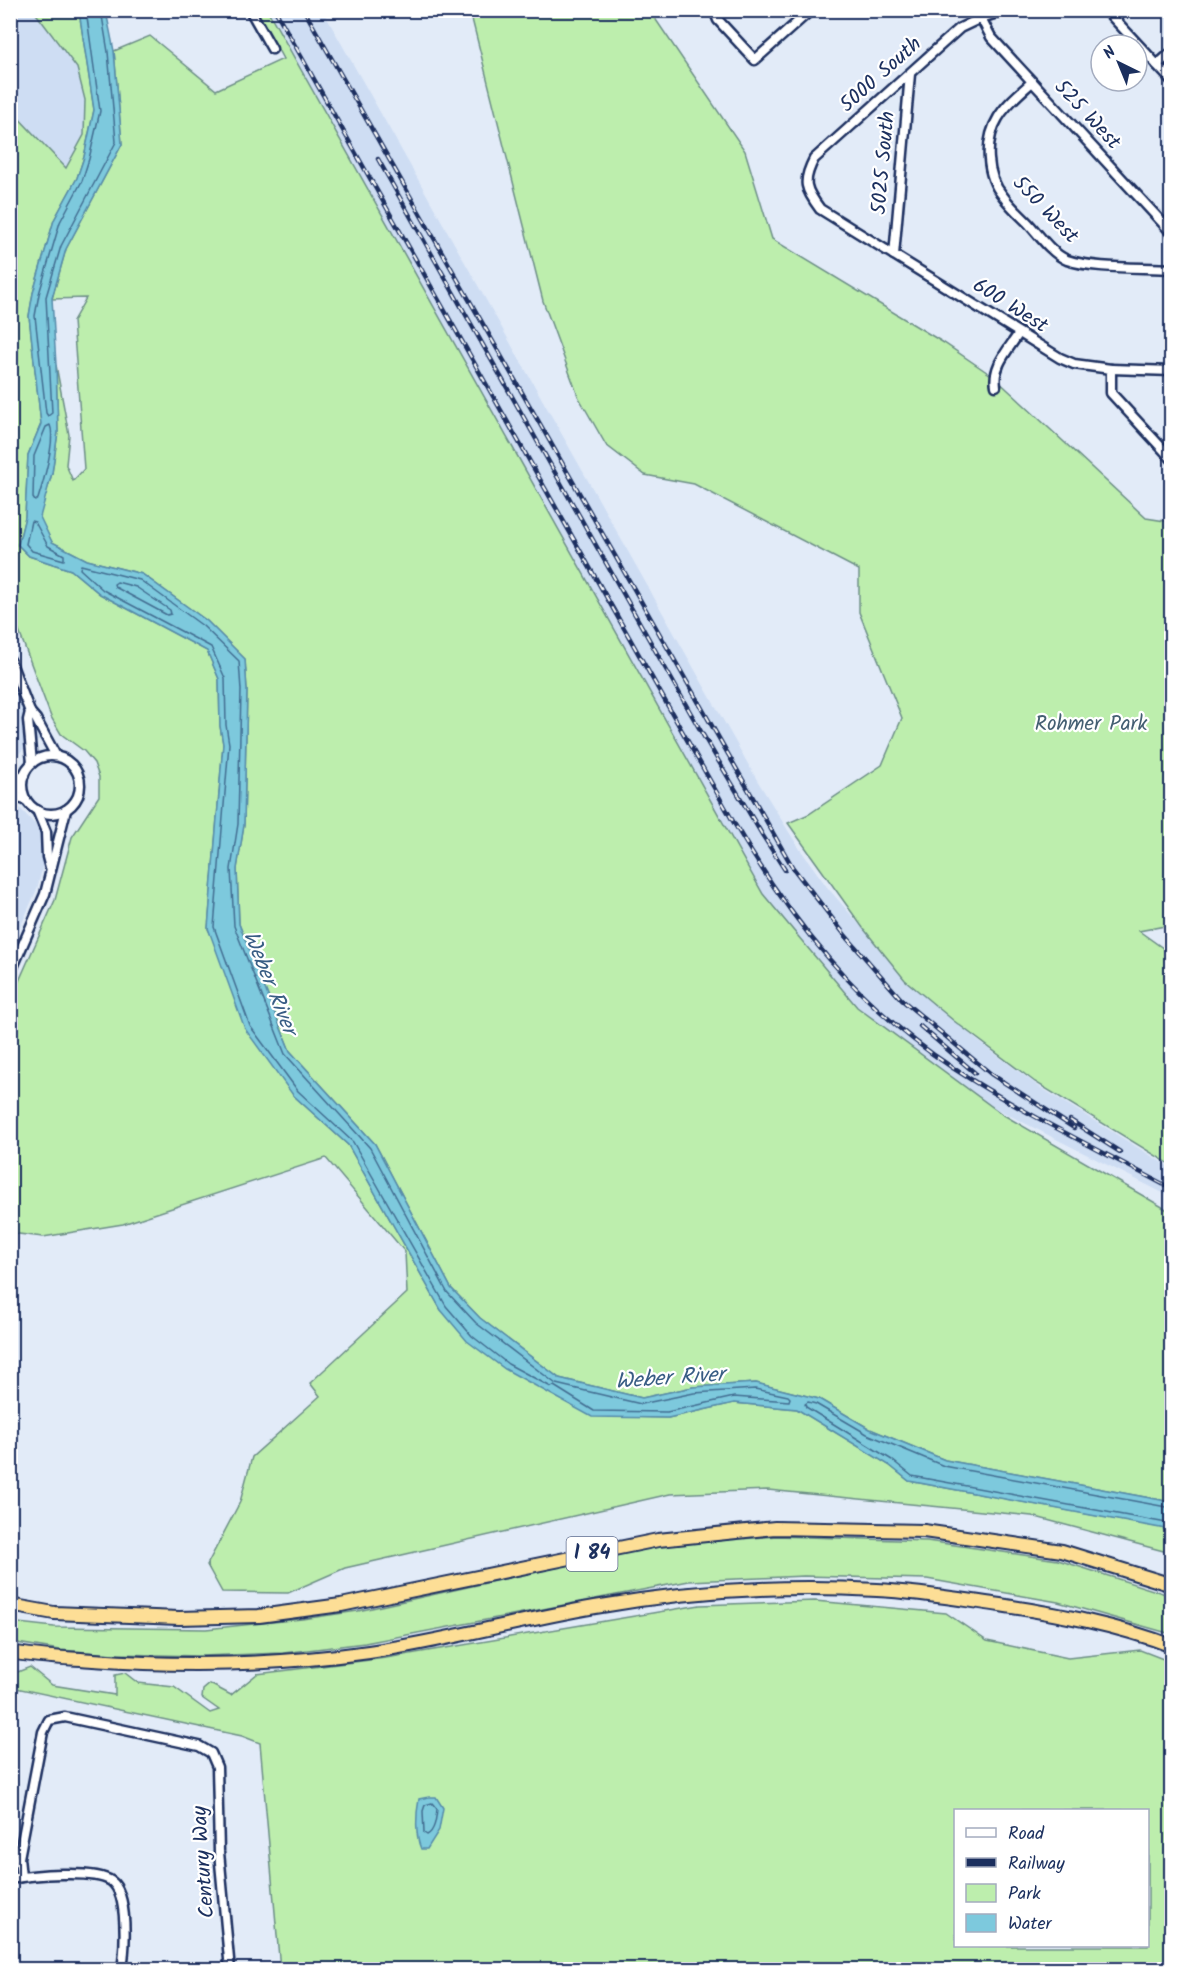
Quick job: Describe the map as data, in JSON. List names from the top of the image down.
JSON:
{
  "streets": {
    "highway": ["I 84"],
    "street": [
      "5000 South",
      "525 West",
      "5025 South",
      "550 West",
      "600 West",
      "Century Way"
    ]
  },
  "crossings": [
    ["5000 South", "525 West"],
    ["5000 South", "5025 South"],
    ["5000 South", "600 West"],
    ["525 West", "550 West"],
    ["5025 South", "600 West"]
  ],
  "water": ["Weber River"],
  "parks": ["Rohmer Park"],
  "legend": [
    "Road",
    "Railway",
    "Park",
    "Water"
  ],
  "north": "top left"
}
